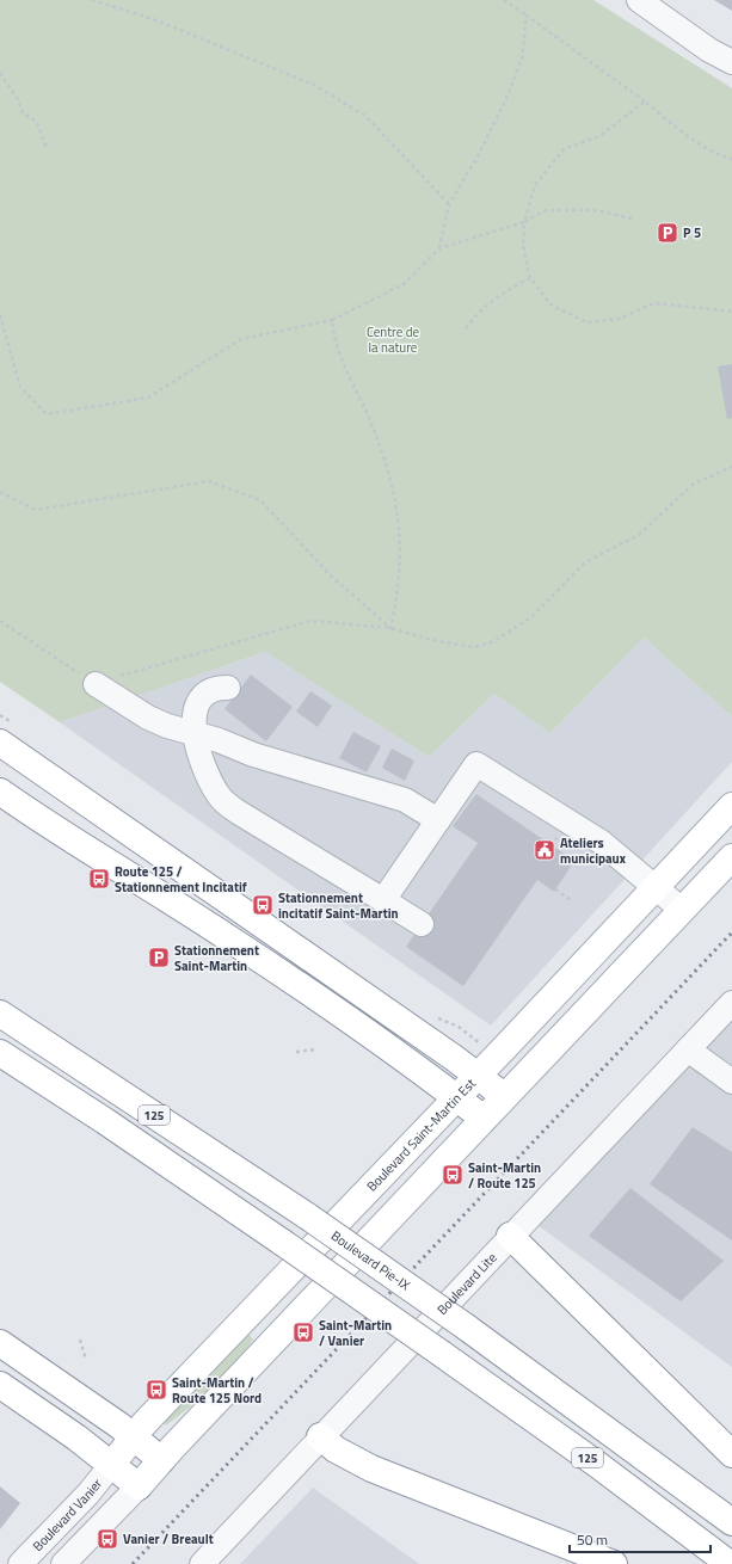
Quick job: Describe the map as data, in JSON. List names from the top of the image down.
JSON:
{
  "streets": {
    "main road": ["125", "Boulevard Saint-Martin Est", "Boulevard Pie-IX"],
    "street": ["Boulevard Lite", "Boulevard Vanier"]
  },
  "crossings": [
    ["Boulevard Saint-Martin Est", "Boulevard Vanier"]
  ],
  "parks": ["Centre de la nature"],
  "places": {
    "parking": ["P 5", "Stationnement Saint-Martin"],
    "public building": ["Ateliers municipaux"],
    "bus stop": [
      "Route 125 / Stationnement Incitatif",
      "Stationnement incitatif Saint-Martin",
      "Saint-Martin / Route 125",
      "Saint-Martin / Vanier",
      "Saint-Martin / Route 125 Nord",
      "Vanier / Breault"
    ]
  },
  "scale_bar": "50 m"
}
